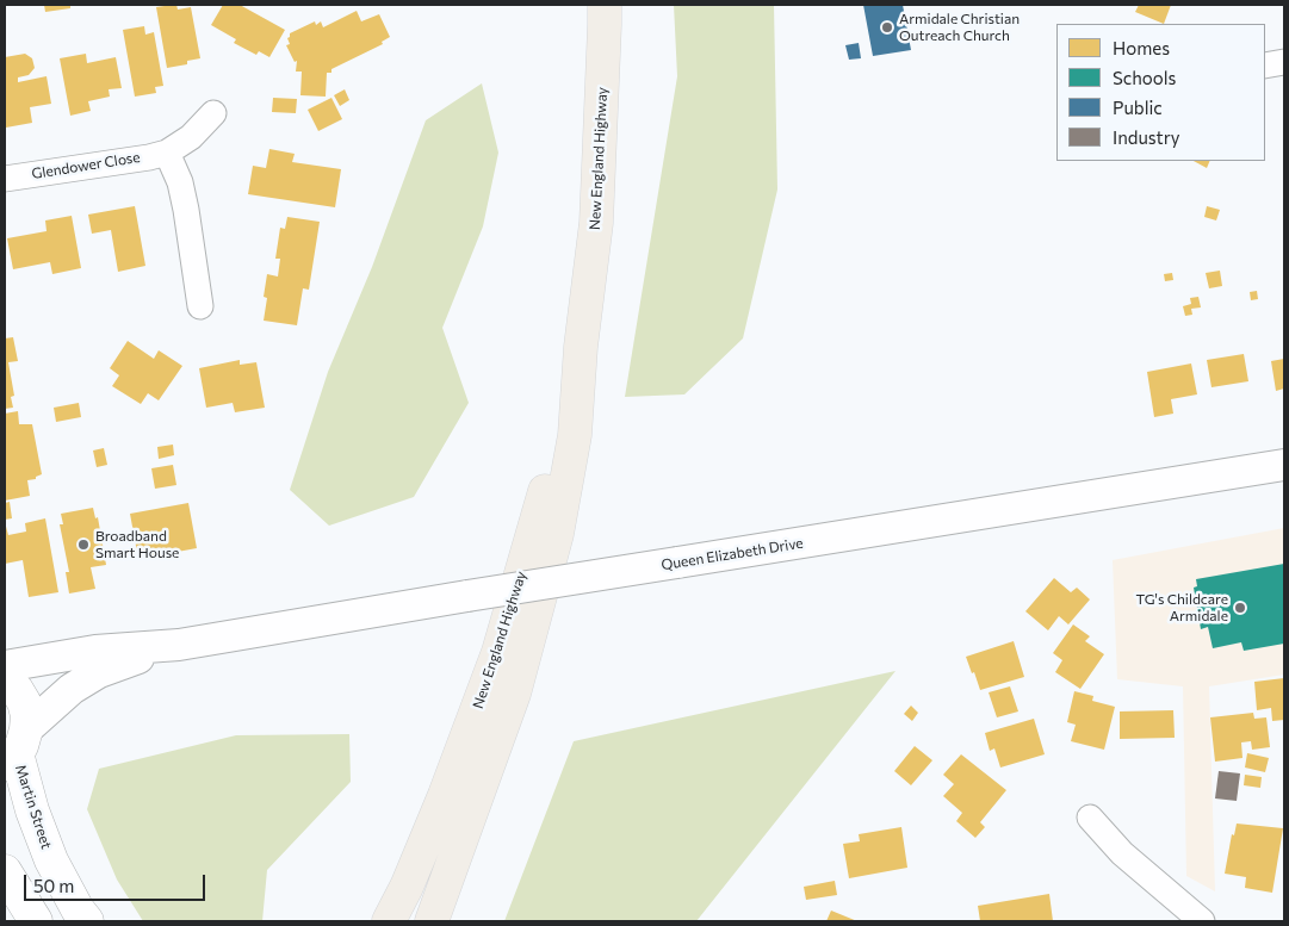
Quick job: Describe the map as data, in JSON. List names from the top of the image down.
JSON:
{
  "streets": {
    "highway": ["New England Highway"],
    "main road": ["Martin Street"],
    "street": ["Glendower Close", "Queen Elizabeth Drive"]
  },
  "crossings": [
    ["Queen Elizabeth Drive", "Martin Street"]
  ],
  "places": ["Armidale Christian Outreach Church", "Broadband Smart House", "TG's Childcare Armidale"],
  "legend": [
    "Homes",
    "Schools",
    "Public",
    "Industry"
  ],
  "scale_bar": "50 m"
}
